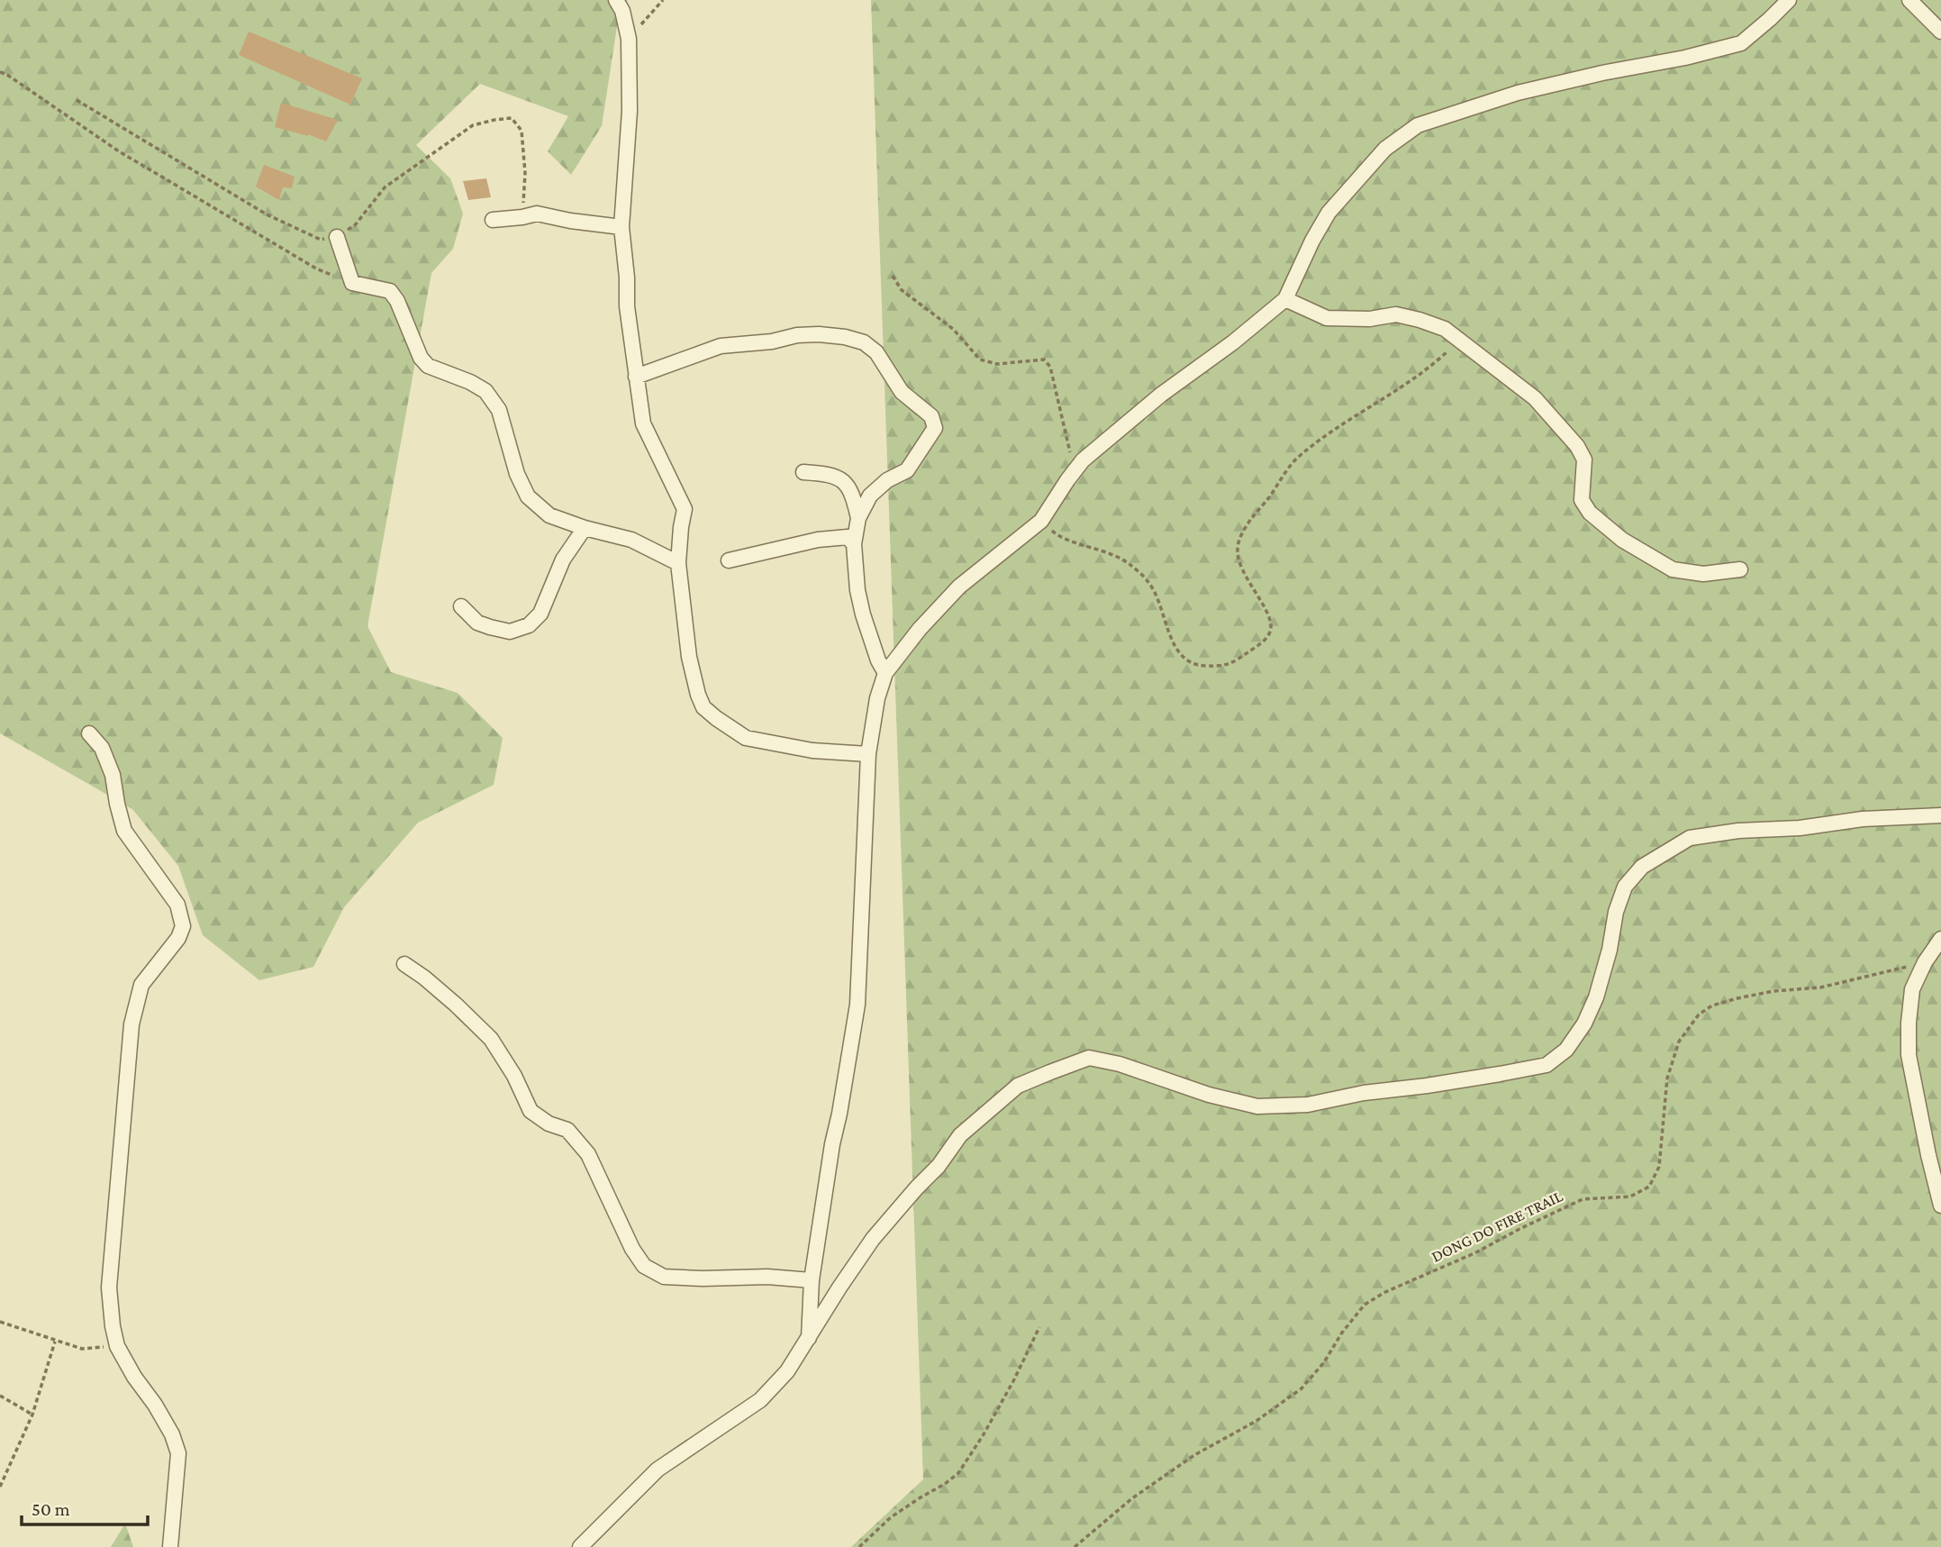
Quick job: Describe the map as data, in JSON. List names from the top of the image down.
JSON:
{
  "streets": {
    "path": ["DONG DO FIRE TRAIL"]
  },
  "scale_bar": "50 m"
}
